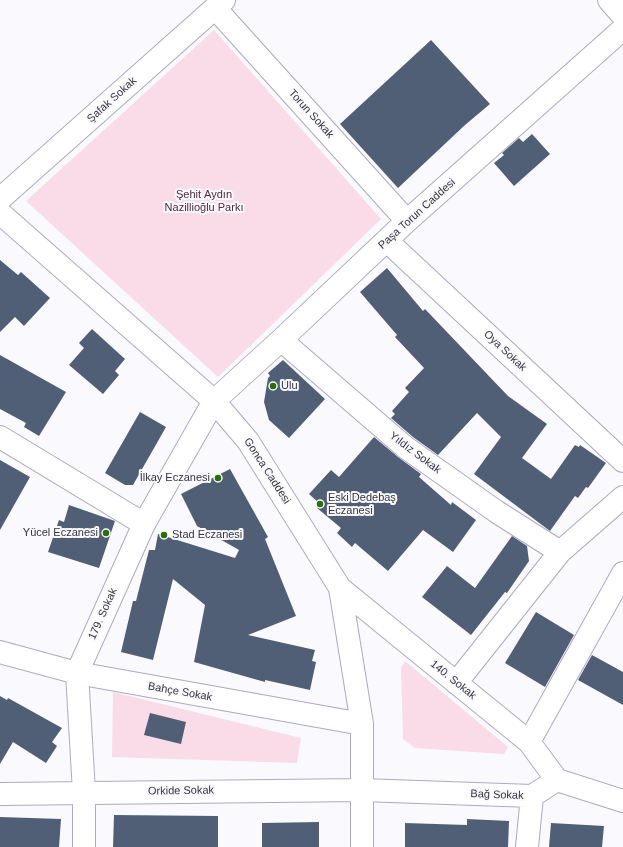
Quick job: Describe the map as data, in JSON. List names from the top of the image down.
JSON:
{
  "streets": {
    "street": [
      "Şafak Sokak",
      "Torun Sokak",
      "Paşa Torun Caddesi",
      "Oya Sokak",
      "Yıldız Sokak",
      "Gonca Caddesi",
      "179. Sokak",
      "140. Sokak",
      "Bahçe Sokak",
      "Orkide Sokak",
      "Bağ Sokak"
    ]
  },
  "crossings": [
    ["Şafak Sokak", "Torun Sokak"],
    ["Torun Sokak", "Paşa Torun Caddesi"],
    ["Paşa Torun Caddesi", "Oya Sokak"],
    ["Paşa Torun Caddesi", "Yıldız Sokak"],
    ["Paşa Torun Caddesi", "Gonca Caddesi"],
    ["Paşa Torun Caddesi", "179. Sokak"],
    ["Gonca Caddesi", "179. Sokak"],
    ["Gonca Caddesi", "140. Sokak"],
    ["Gonca Caddesi", "Bahçe Sokak"],
    ["Gonca Caddesi", "Orkide Sokak"],
    ["Gonca Caddesi", "Bağ Sokak"],
    ["179. Sokak", "Bahçe Sokak"],
    ["179. Sokak", "Orkide Sokak"],
    ["140. Sokak", "Bağ Sokak"],
    ["Orkide Sokak", "Bağ Sokak"]
  ],
  "parks": ["Şehit Aydın Nazillioğlu Parkı"],
  "places": [
    "Ulu",
    "İlkay Eczanesi",
    "Eski Dedebaş Eczanesi",
    "Yücel Eczanesi",
    "Stad Eczanesi"
  ]
}
